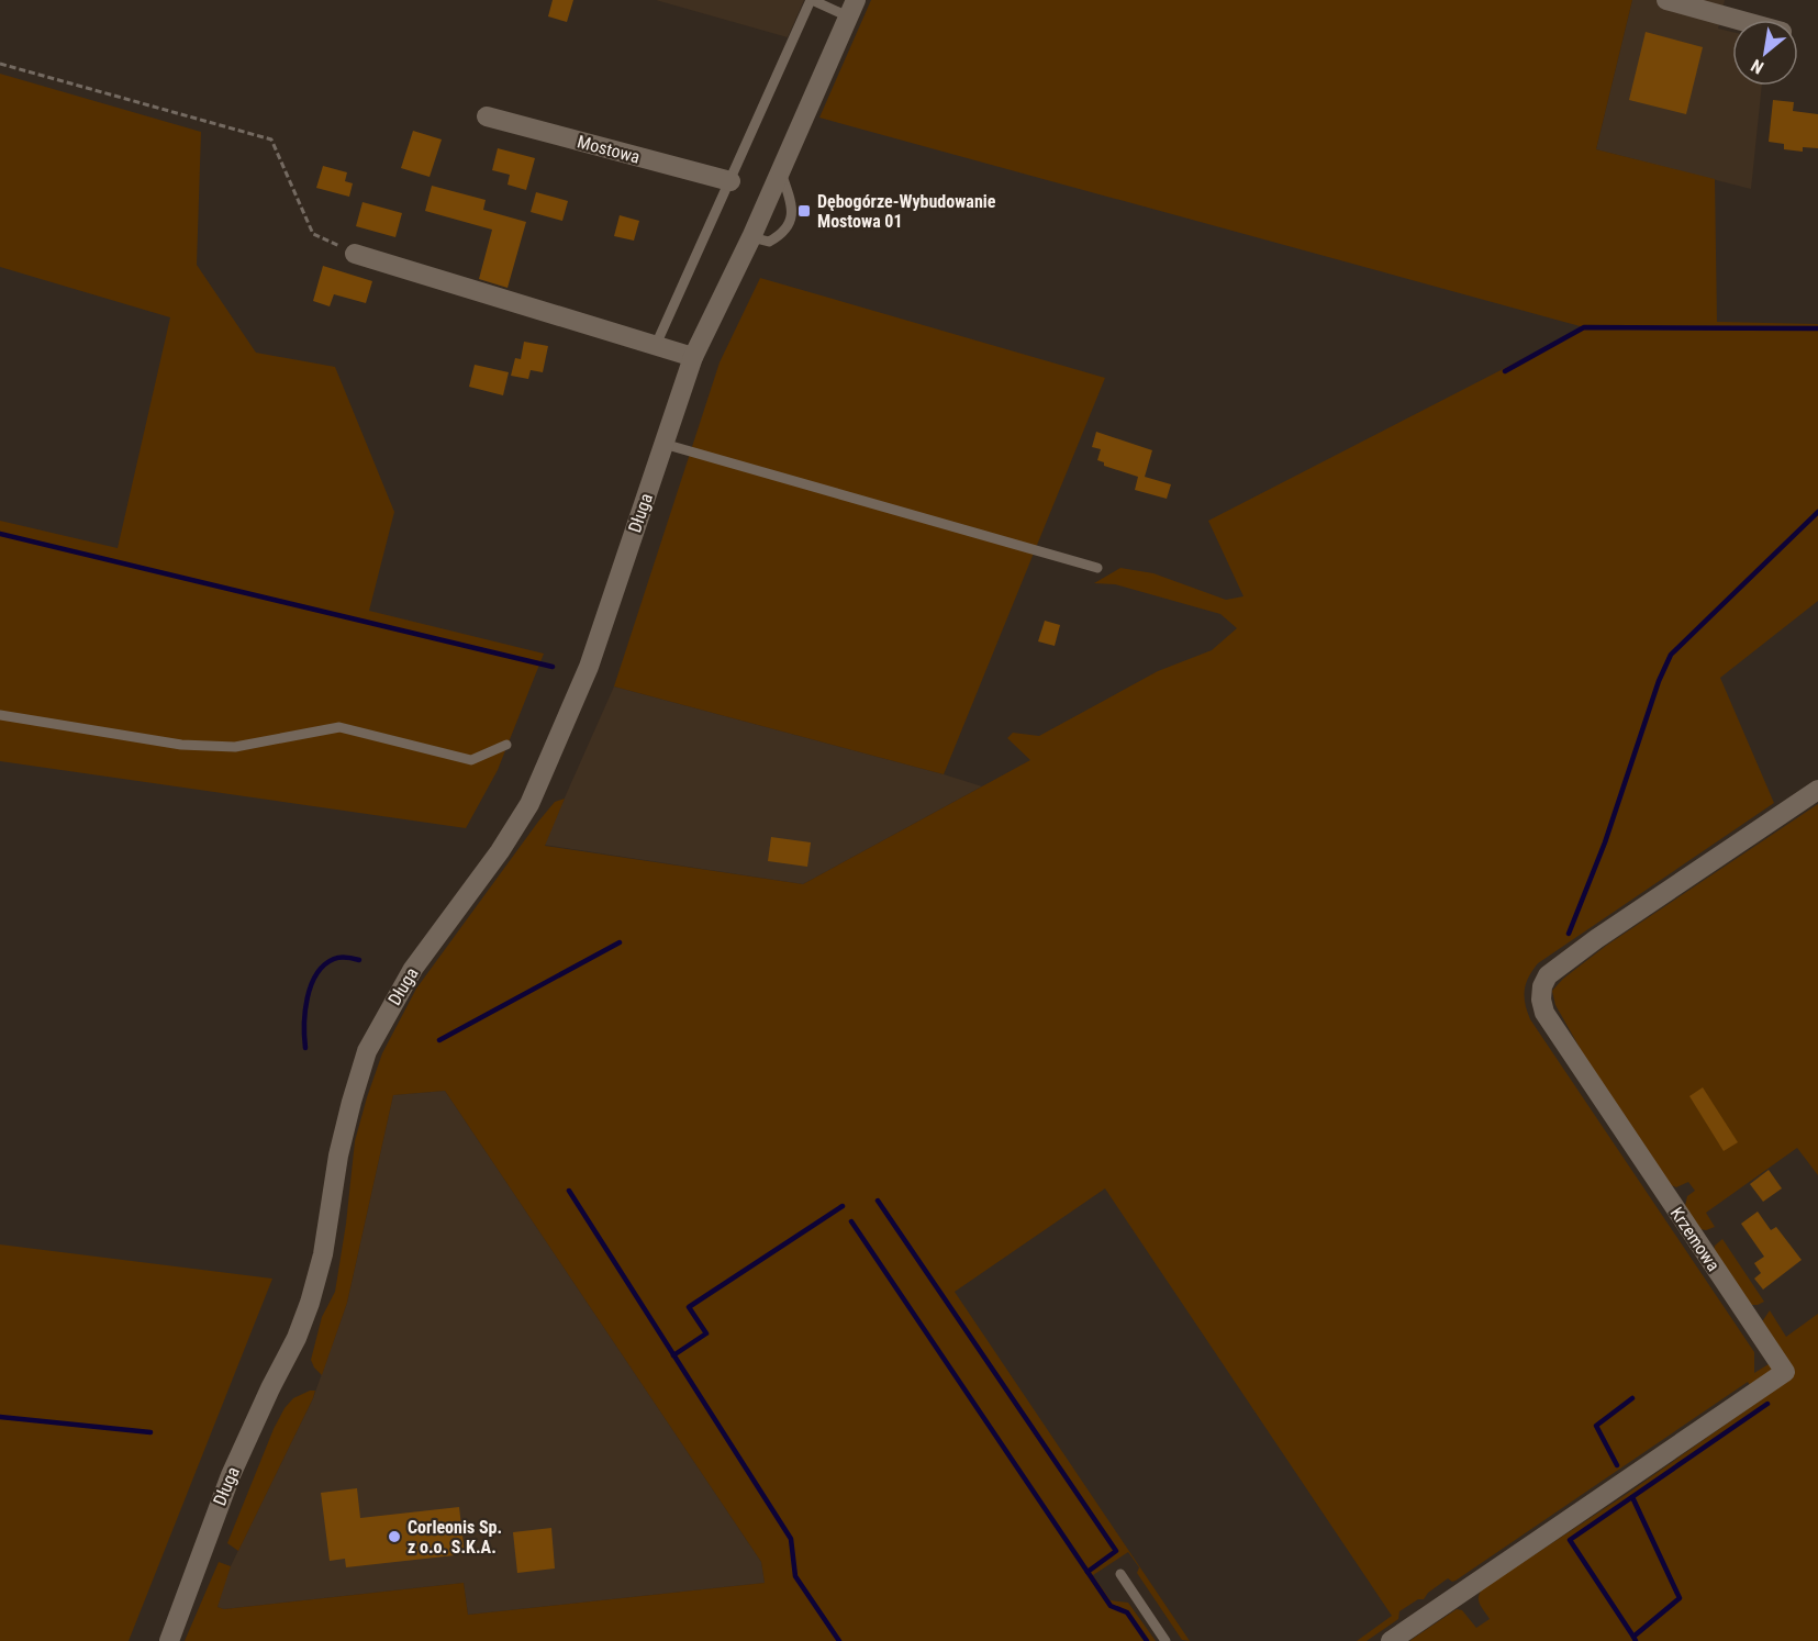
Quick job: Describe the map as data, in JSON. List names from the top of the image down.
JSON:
{
  "streets": {
    "street": ["Mostowa", "Długa", "Krzemowa"]
  },
  "places": {
    "transit": ["Dębogórze-Wybudowanie Mostowa 01"],
    "other": ["Corleonis Sp. z o.o. S.K.A."]
  },
  "north": "bottom left"
}
